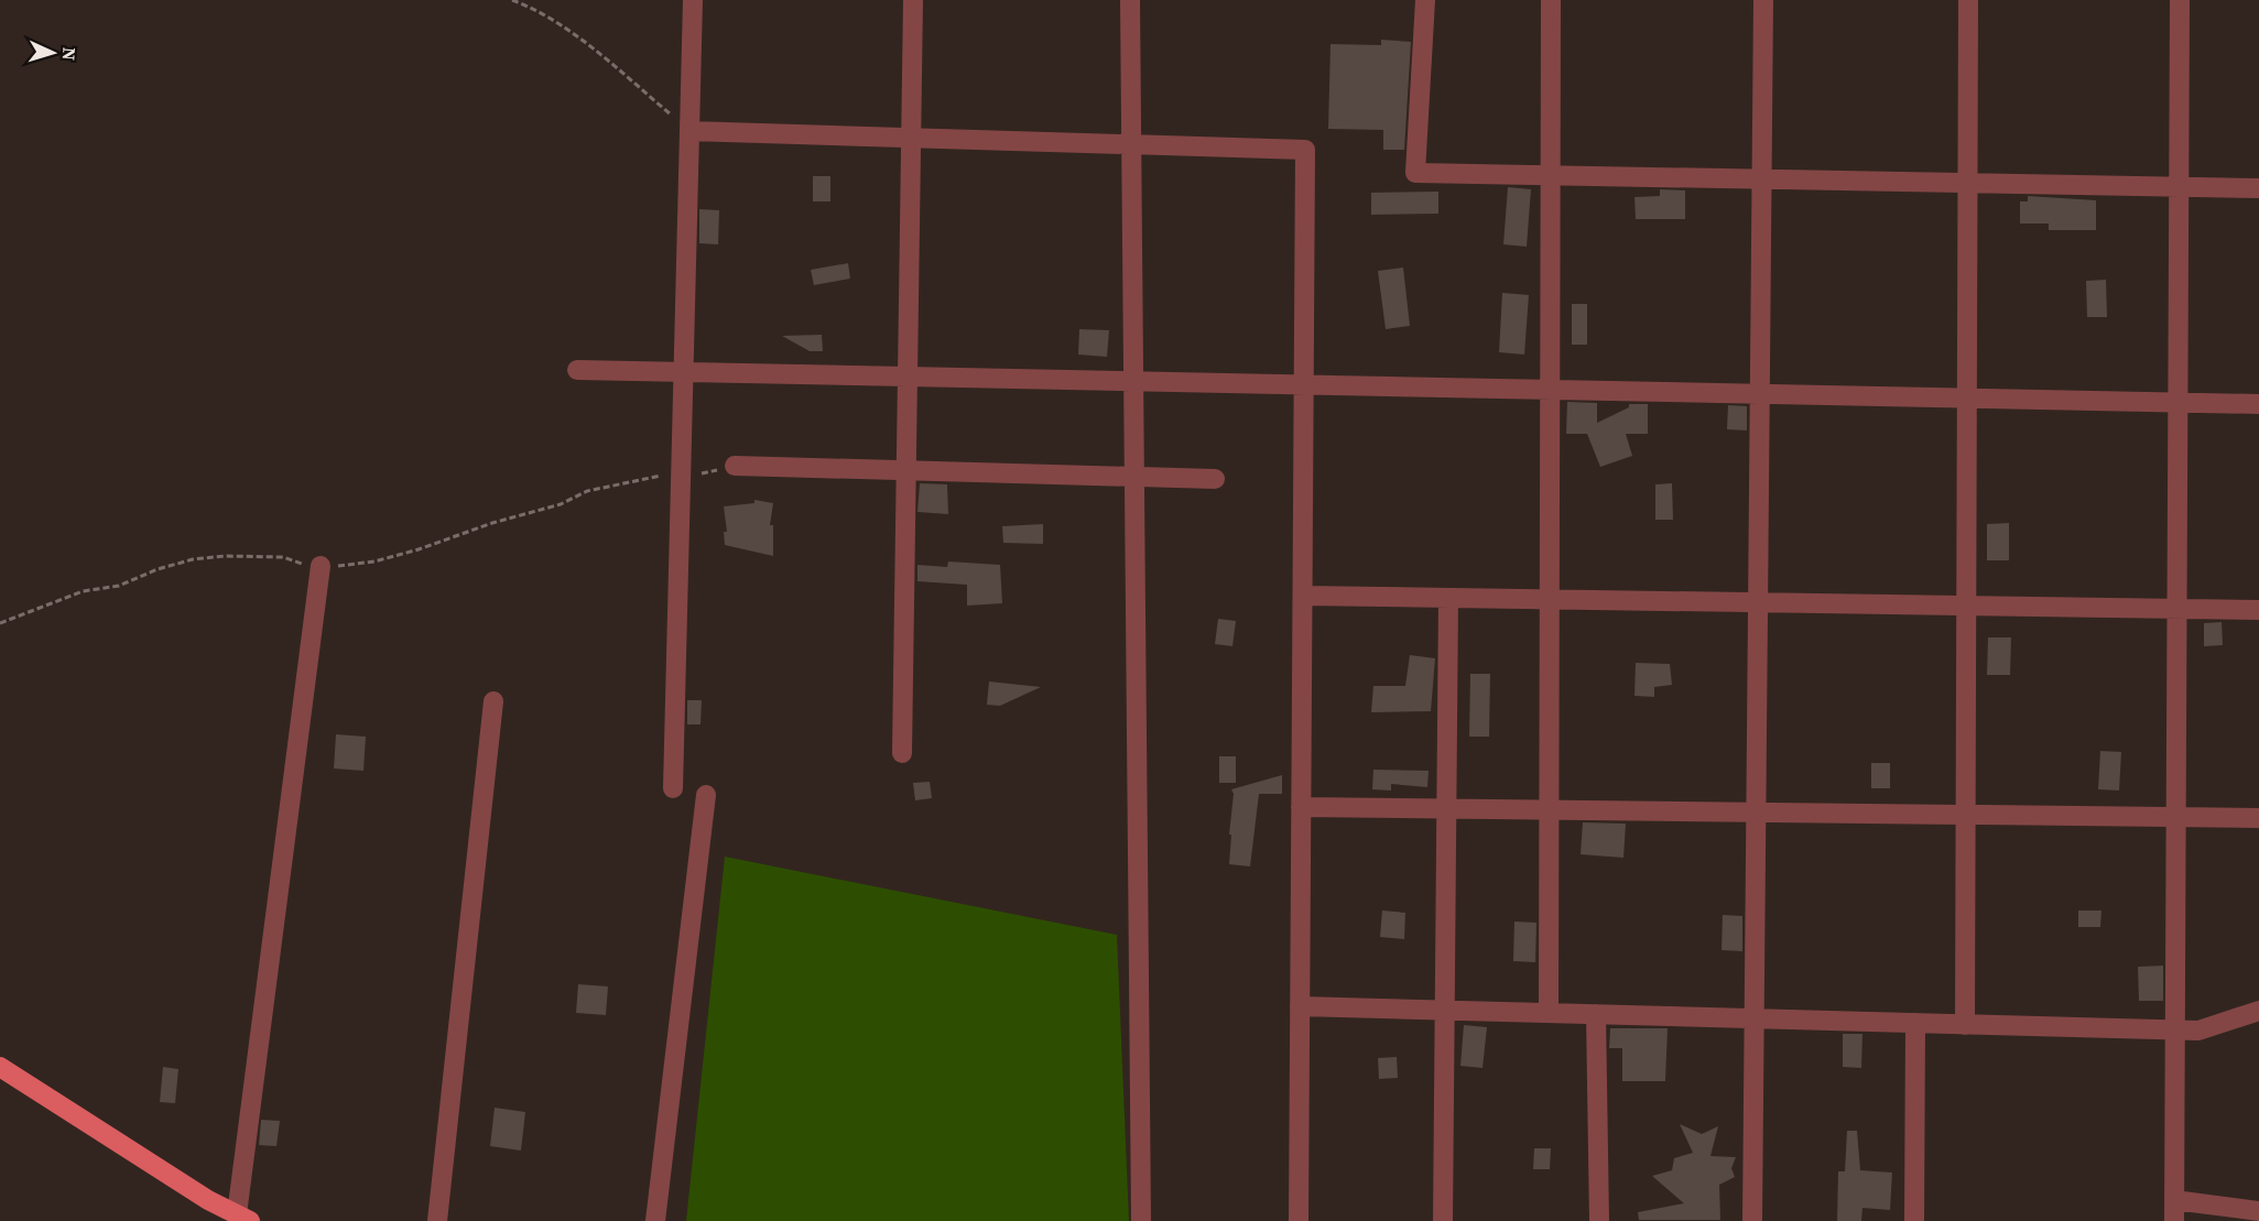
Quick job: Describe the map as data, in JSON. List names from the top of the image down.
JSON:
{
  "north": "right"
}
